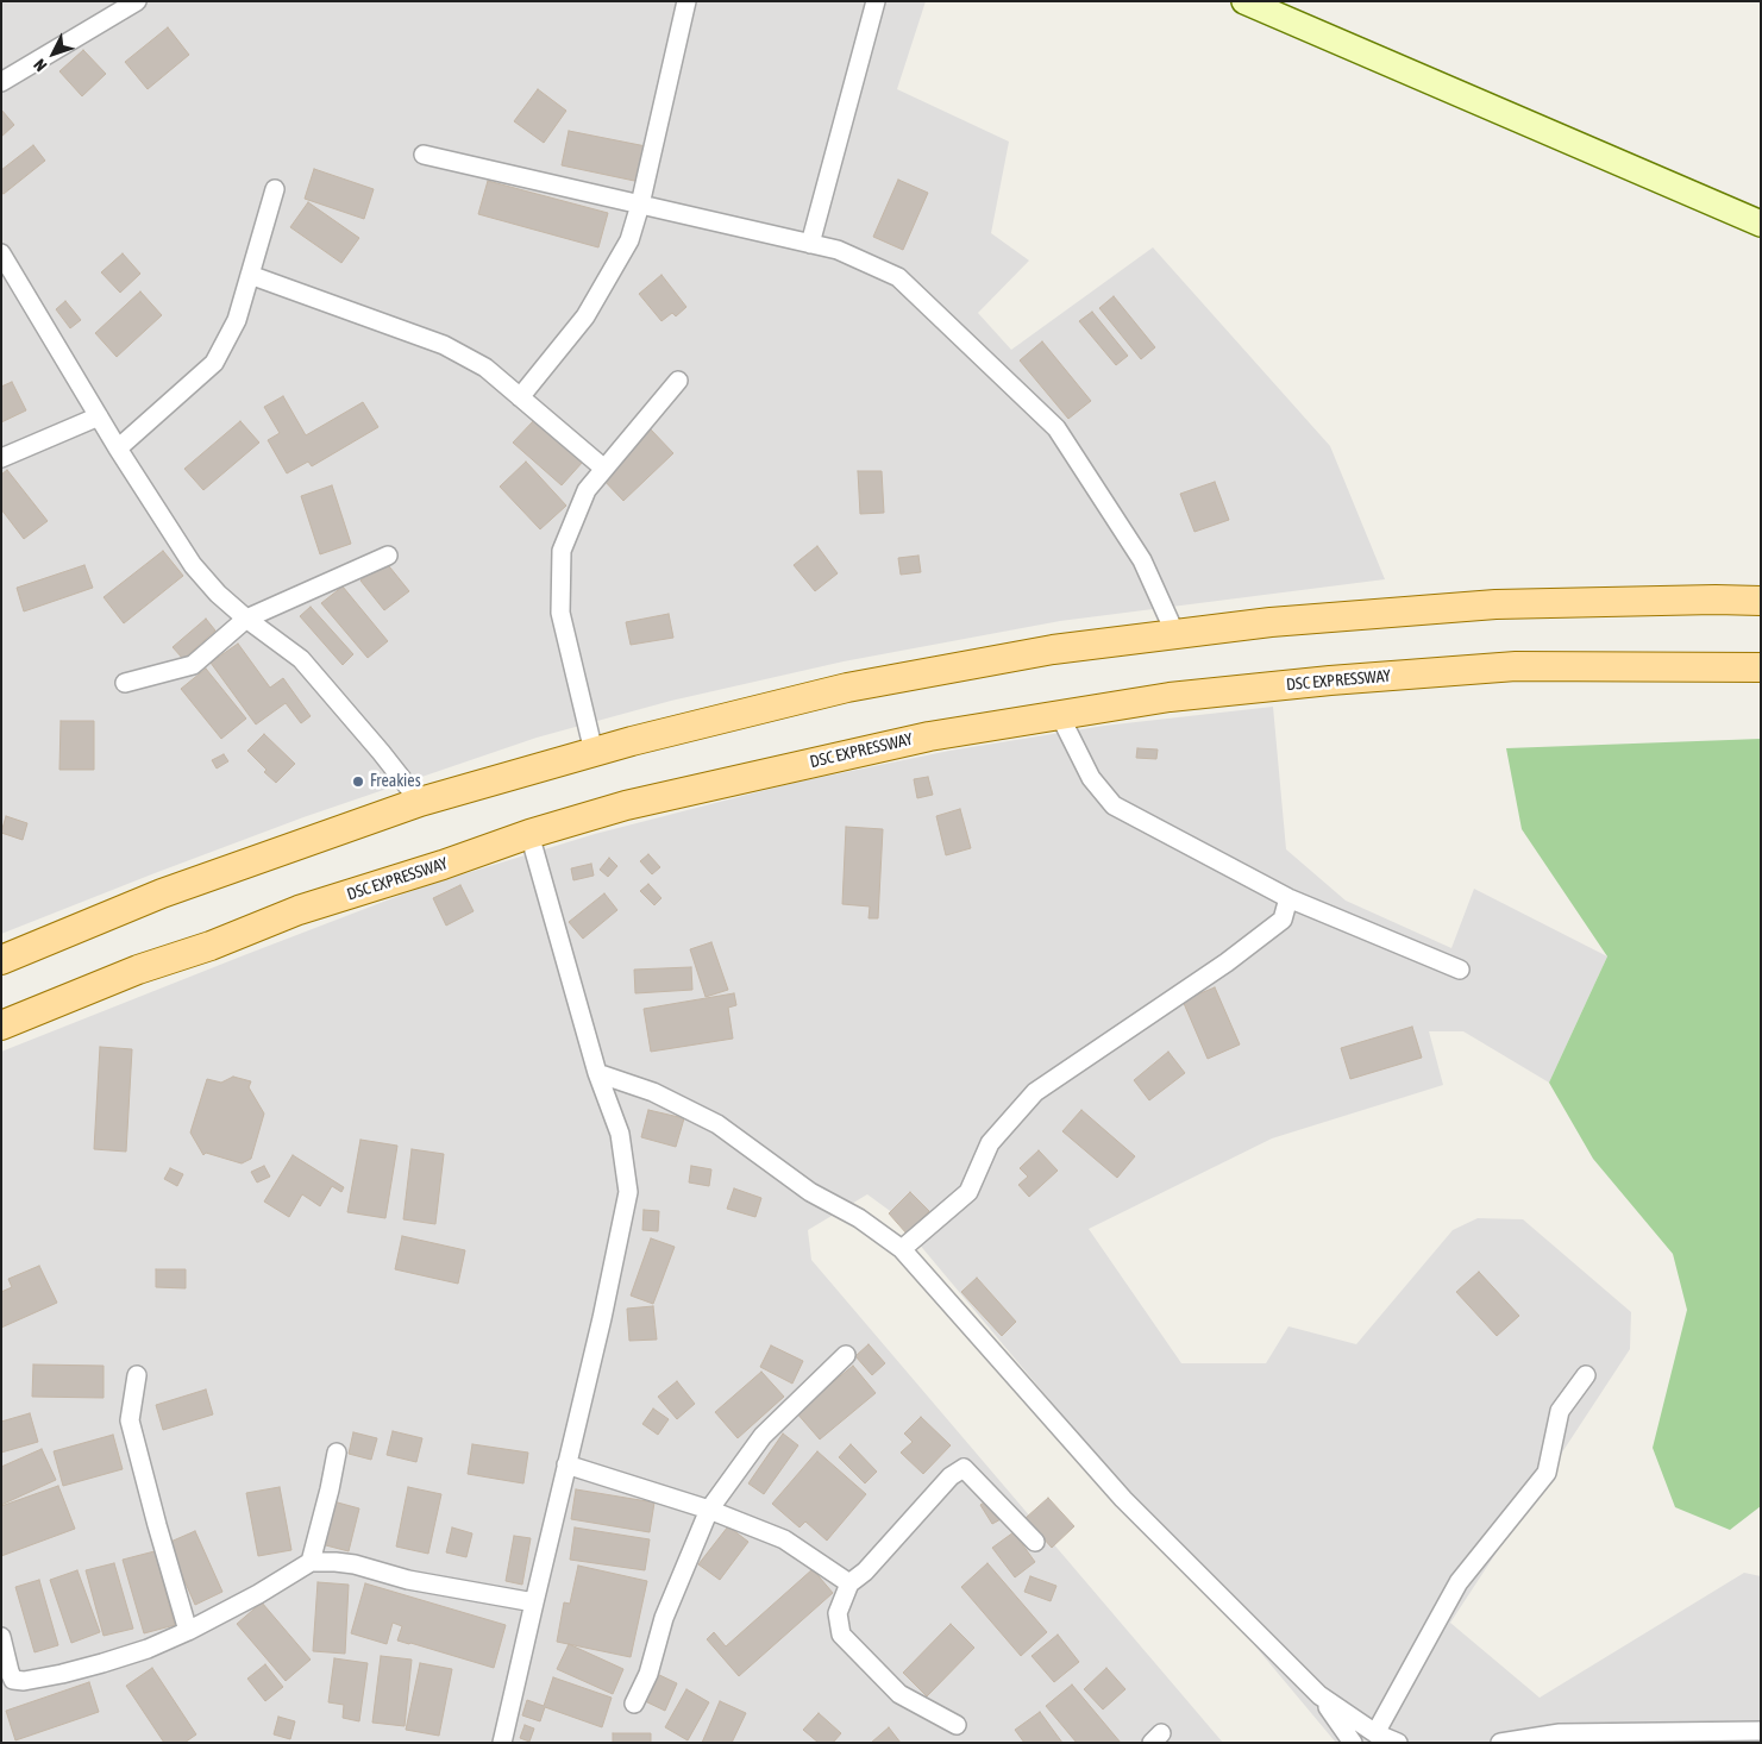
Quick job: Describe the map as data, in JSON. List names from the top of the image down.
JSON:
{
  "streets": {
    "main road": ["DSC EXPRESSWAY"]
  },
  "places": ["Freakies"],
  "north": "bottom left"
}
